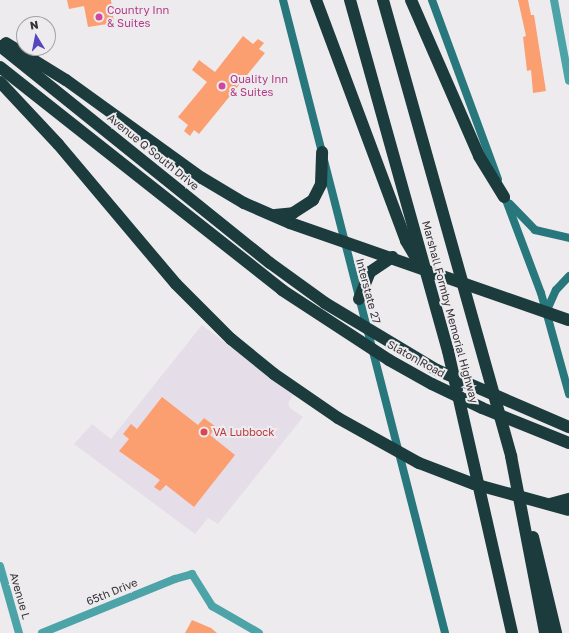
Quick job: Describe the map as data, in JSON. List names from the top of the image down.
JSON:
{
  "streets": {
    "highway": ["Avenue Q South Drive", "Marshall Formby Memorial Highway", "Slaton Road"],
    "main road": ["Interstate 27"],
    "street": ["65th Drive", "Avenue L"]
  },
  "crossings": [
    ["Avenue Q South Drive", "Slaton Road"]
  ],
  "places": ["Country Inn & Suites", "Quality Inn & Suites", "VA Lubbock"],
  "north": "top"
}
